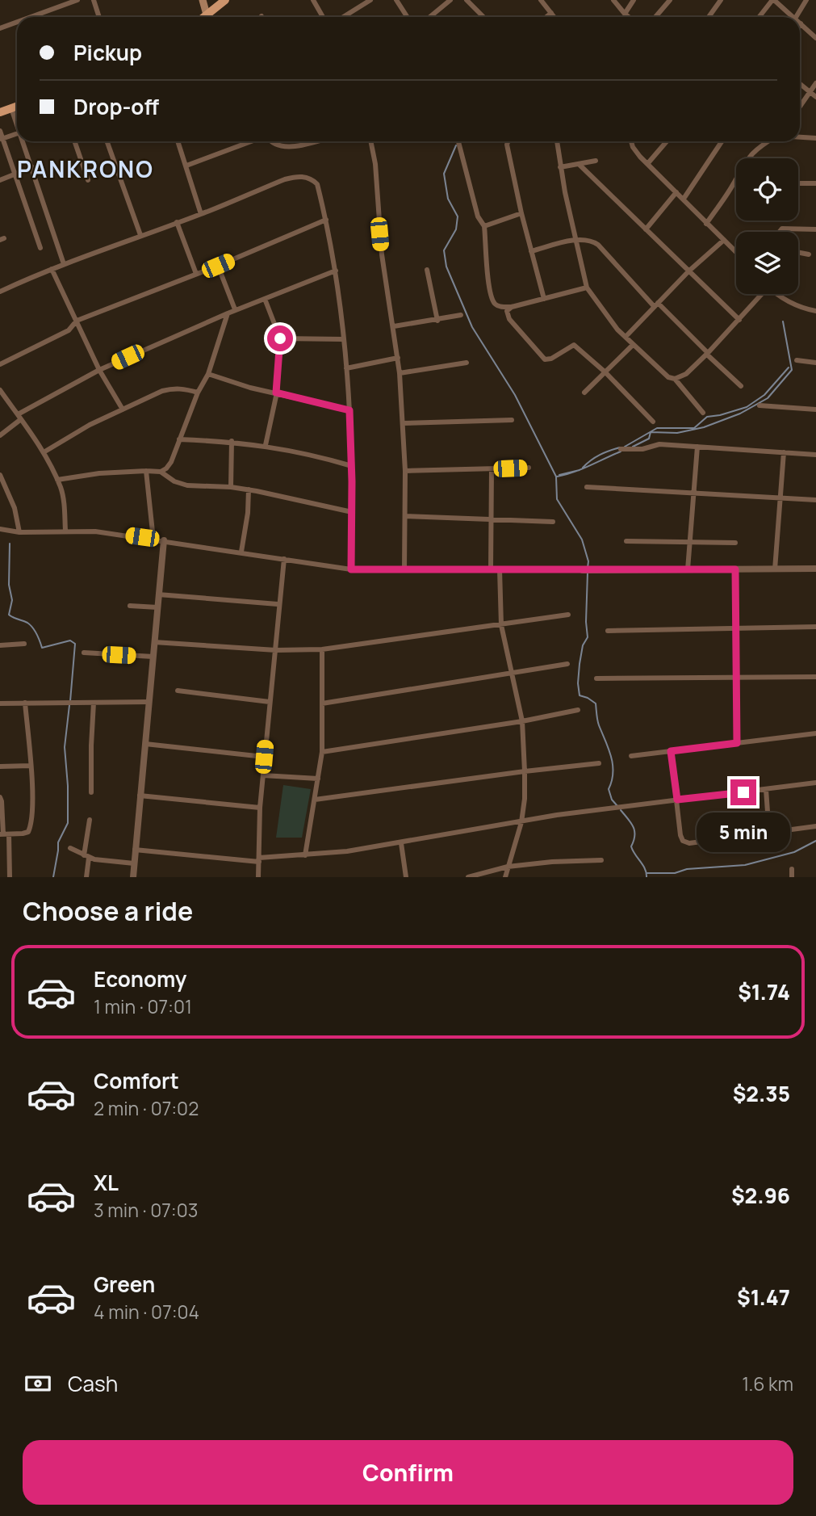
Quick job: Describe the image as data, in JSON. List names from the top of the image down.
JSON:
{
  "districts": ["PANKRONO"],
  "page": {
    "banner": ["Pickup", "Drop-off"],
    "bubble": "5 min",
    "heading": "Choose a ride",
    "list": [
      {
        "name": "Economy",
        "note": "1 min · 07:01",
        "value": "$1.74"
      },
      {
        "name": "Comfort",
        "note": "2 min · 07:02",
        "value": "$2.35"
      },
      {
        "name": "XL",
        "note": "3 min · 07:03",
        "value": "$2.96"
      },
      {
        "name": "Green",
        "note": "4 min · 07:04",
        "value": "$1.47"
      }
    ],
    "pay": ["Cash", "1.6 km"],
    "buttons": "Confirm"
  }
}
